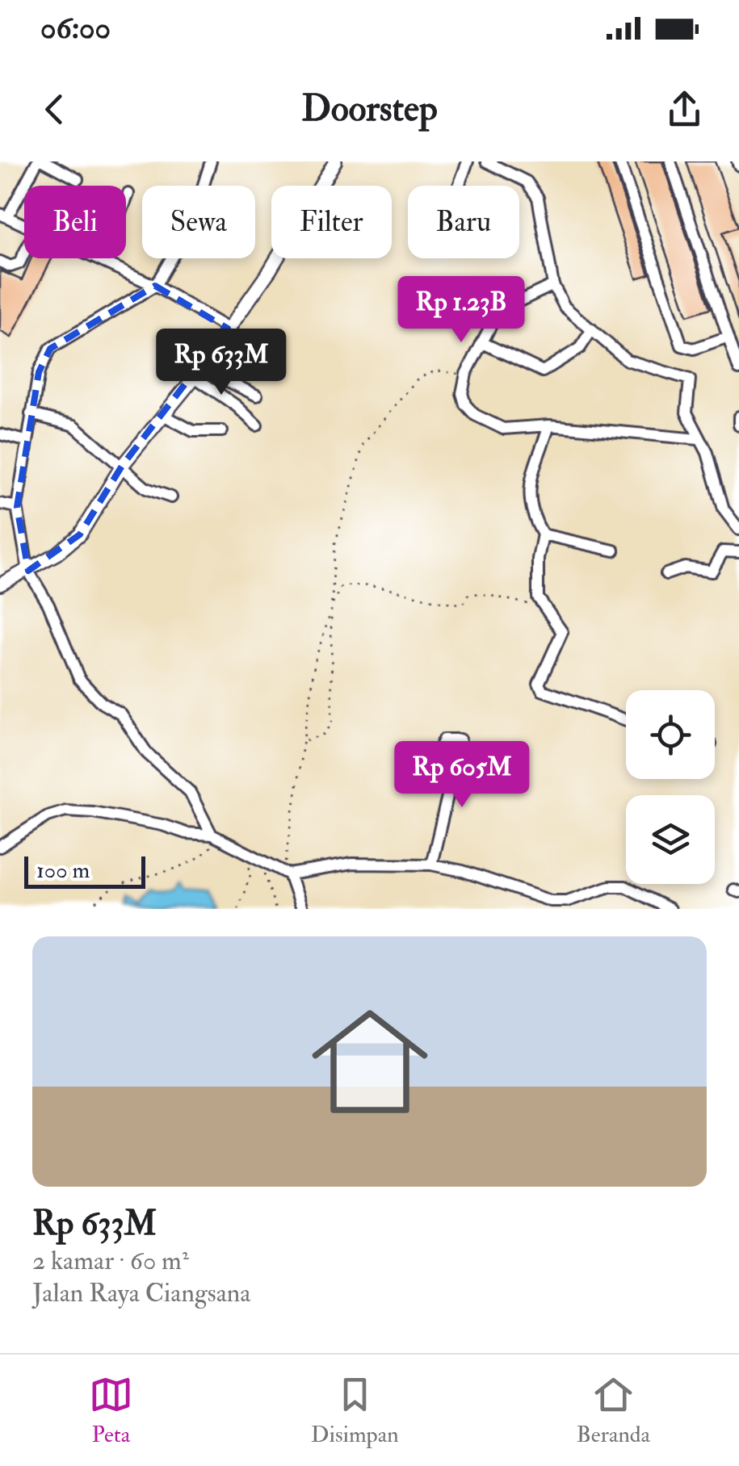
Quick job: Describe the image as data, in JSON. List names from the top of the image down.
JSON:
{
  "scale_bar": "100 m",
  "page": {
    "status": "06:00",
    "header": "Doorstep",
    "chip": [
      "Beli",
      "Sewa",
      "Filter",
      "Baru"
    ],
    "price": ["Rp 1.23B", "Rp 633M", "Rp 605M"],
    "scale": "100 m",
    "list": [
      {
        "name": "Rp 633M",
        "note": "2 kamar · 60 m² · Jalan Raya Ciangsana"
      }
    ],
    "tabs": ["Peta", "Disimpan", "Beranda"]
  }
}
